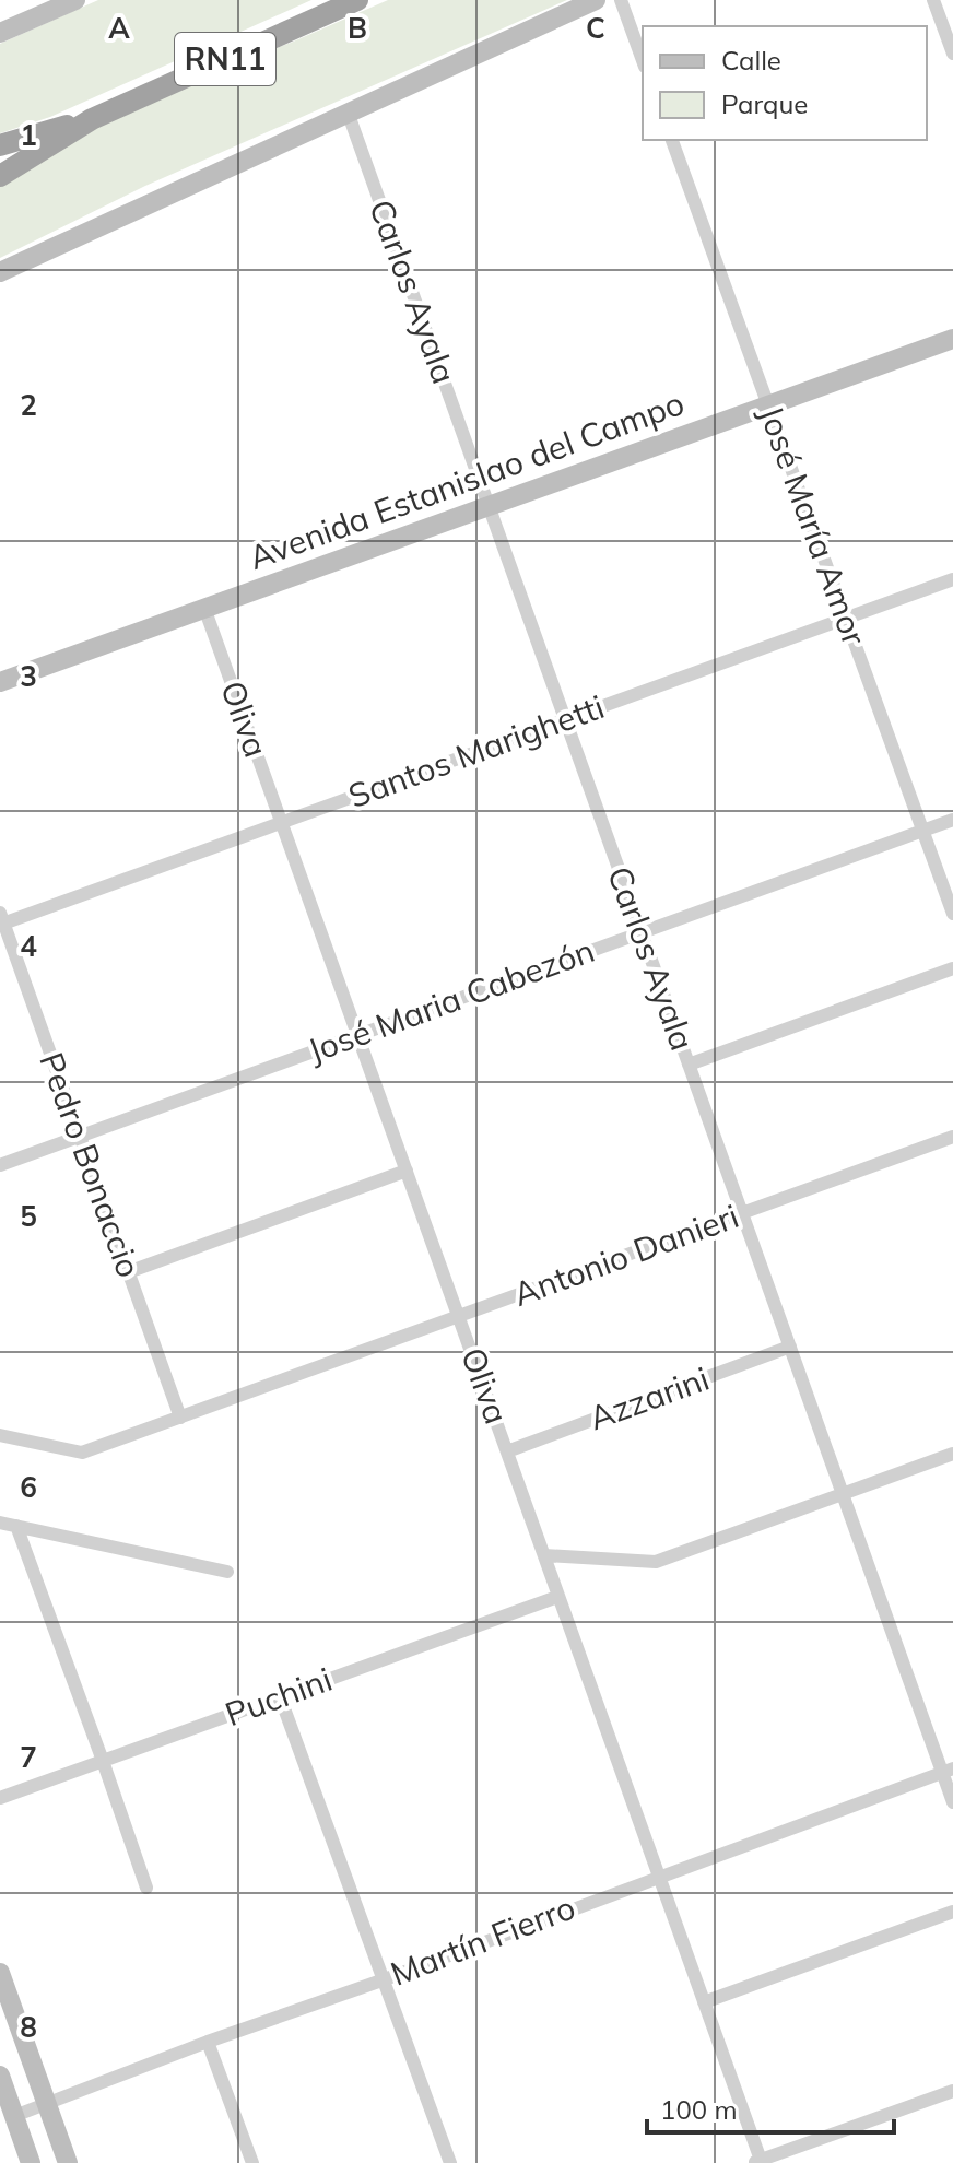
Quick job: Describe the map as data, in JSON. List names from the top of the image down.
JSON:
{
  "streets": {
    "highway": ["RN11"],
    "main road": ["Avenida Estanislao del Campo"],
    "street": [
      "Carlos Ayala",
      "José María Amor",
      "Oliva",
      "Santos Marighetti",
      "José Maria Cabezón",
      "Pedro Bonaccio",
      "Antonio Danieri",
      "Azzarini",
      "Puchini",
      "Martín Fierro"
    ]
  },
  "crossings": [
    ["Carlos Ayala", "Avenida Estanislao del Campo"],
    ["Carlos Ayala", "Santos Marighetti"],
    ["Carlos Ayala", "José Maria Cabezón"],
    ["Carlos Ayala", "Antonio Danieri"],
    ["Carlos Ayala", "Azzarini"],
    ["Carlos Ayala", "Martín Fierro"],
    ["Avenida Estanislao del Campo", "José María Amor"],
    ["Avenida Estanislao del Campo", "Oliva"],
    ["José María Amor", "Santos Marighetti"],
    ["José María Amor", "José Maria Cabezón"],
    ["Oliva", "Santos Marighetti"],
    ["Oliva", "José Maria Cabezón"],
    ["Oliva", "Antonio Danieri"],
    ["Oliva", "Azzarini"],
    ["Oliva", "Puchini"],
    ["Oliva", "Martín Fierro"],
    ["Santos Marighetti", "Pedro Bonaccio"],
    ["José Maria Cabezón", "Pedro Bonaccio"],
    ["Pedro Bonaccio", "Antonio Danieri"]
  ],
  "legend": ["Calle", "Parque"],
  "scale_bar": "100 m",
  "grid": {
    "columns": ["A", "B", "C"],
    "rows": [
      "1",
      "2",
      "3",
      "4",
      "5",
      "6",
      "7",
      "8"
    ]
  }
}
